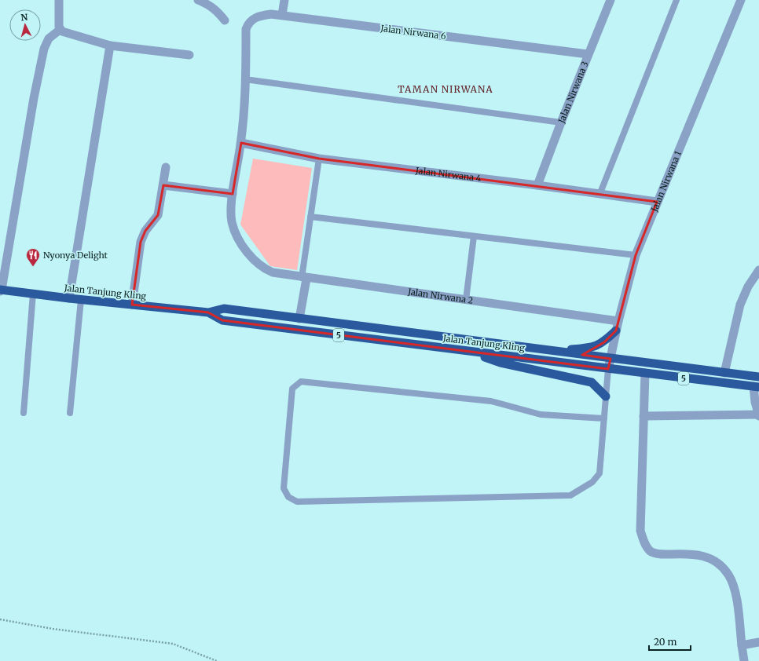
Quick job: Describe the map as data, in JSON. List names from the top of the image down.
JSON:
{
  "streets": {
    "highway": ["Jalan Tanjung Kling", "5"],
    "street": [
      "Jalan Nirwana 6",
      "Jalan Nirwana 3",
      "Jalan Nirwana 4",
      "Jalan Nirwana 1",
      "Jalan Nirwana 2"
    ]
  },
  "crossings": [
    ["Jalan Nirwana 6", "Jalan Nirwana 3"],
    ["Jalan Nirwana 3", "Jalan Nirwana 4"],
    ["Jalan Nirwana 4", "Jalan Nirwana 1"],
    ["Jalan Nirwana 1", "Jalan Tanjung Kling"],
    ["Jalan Nirwana 1", "Jalan Nirwana 2"]
  ],
  "districts": ["TAMAN NIRWANA"],
  "places": {
    "restaurant": ["Nyonya Delight"]
  },
  "scale_bar": "20 m",
  "north": "top"
}
